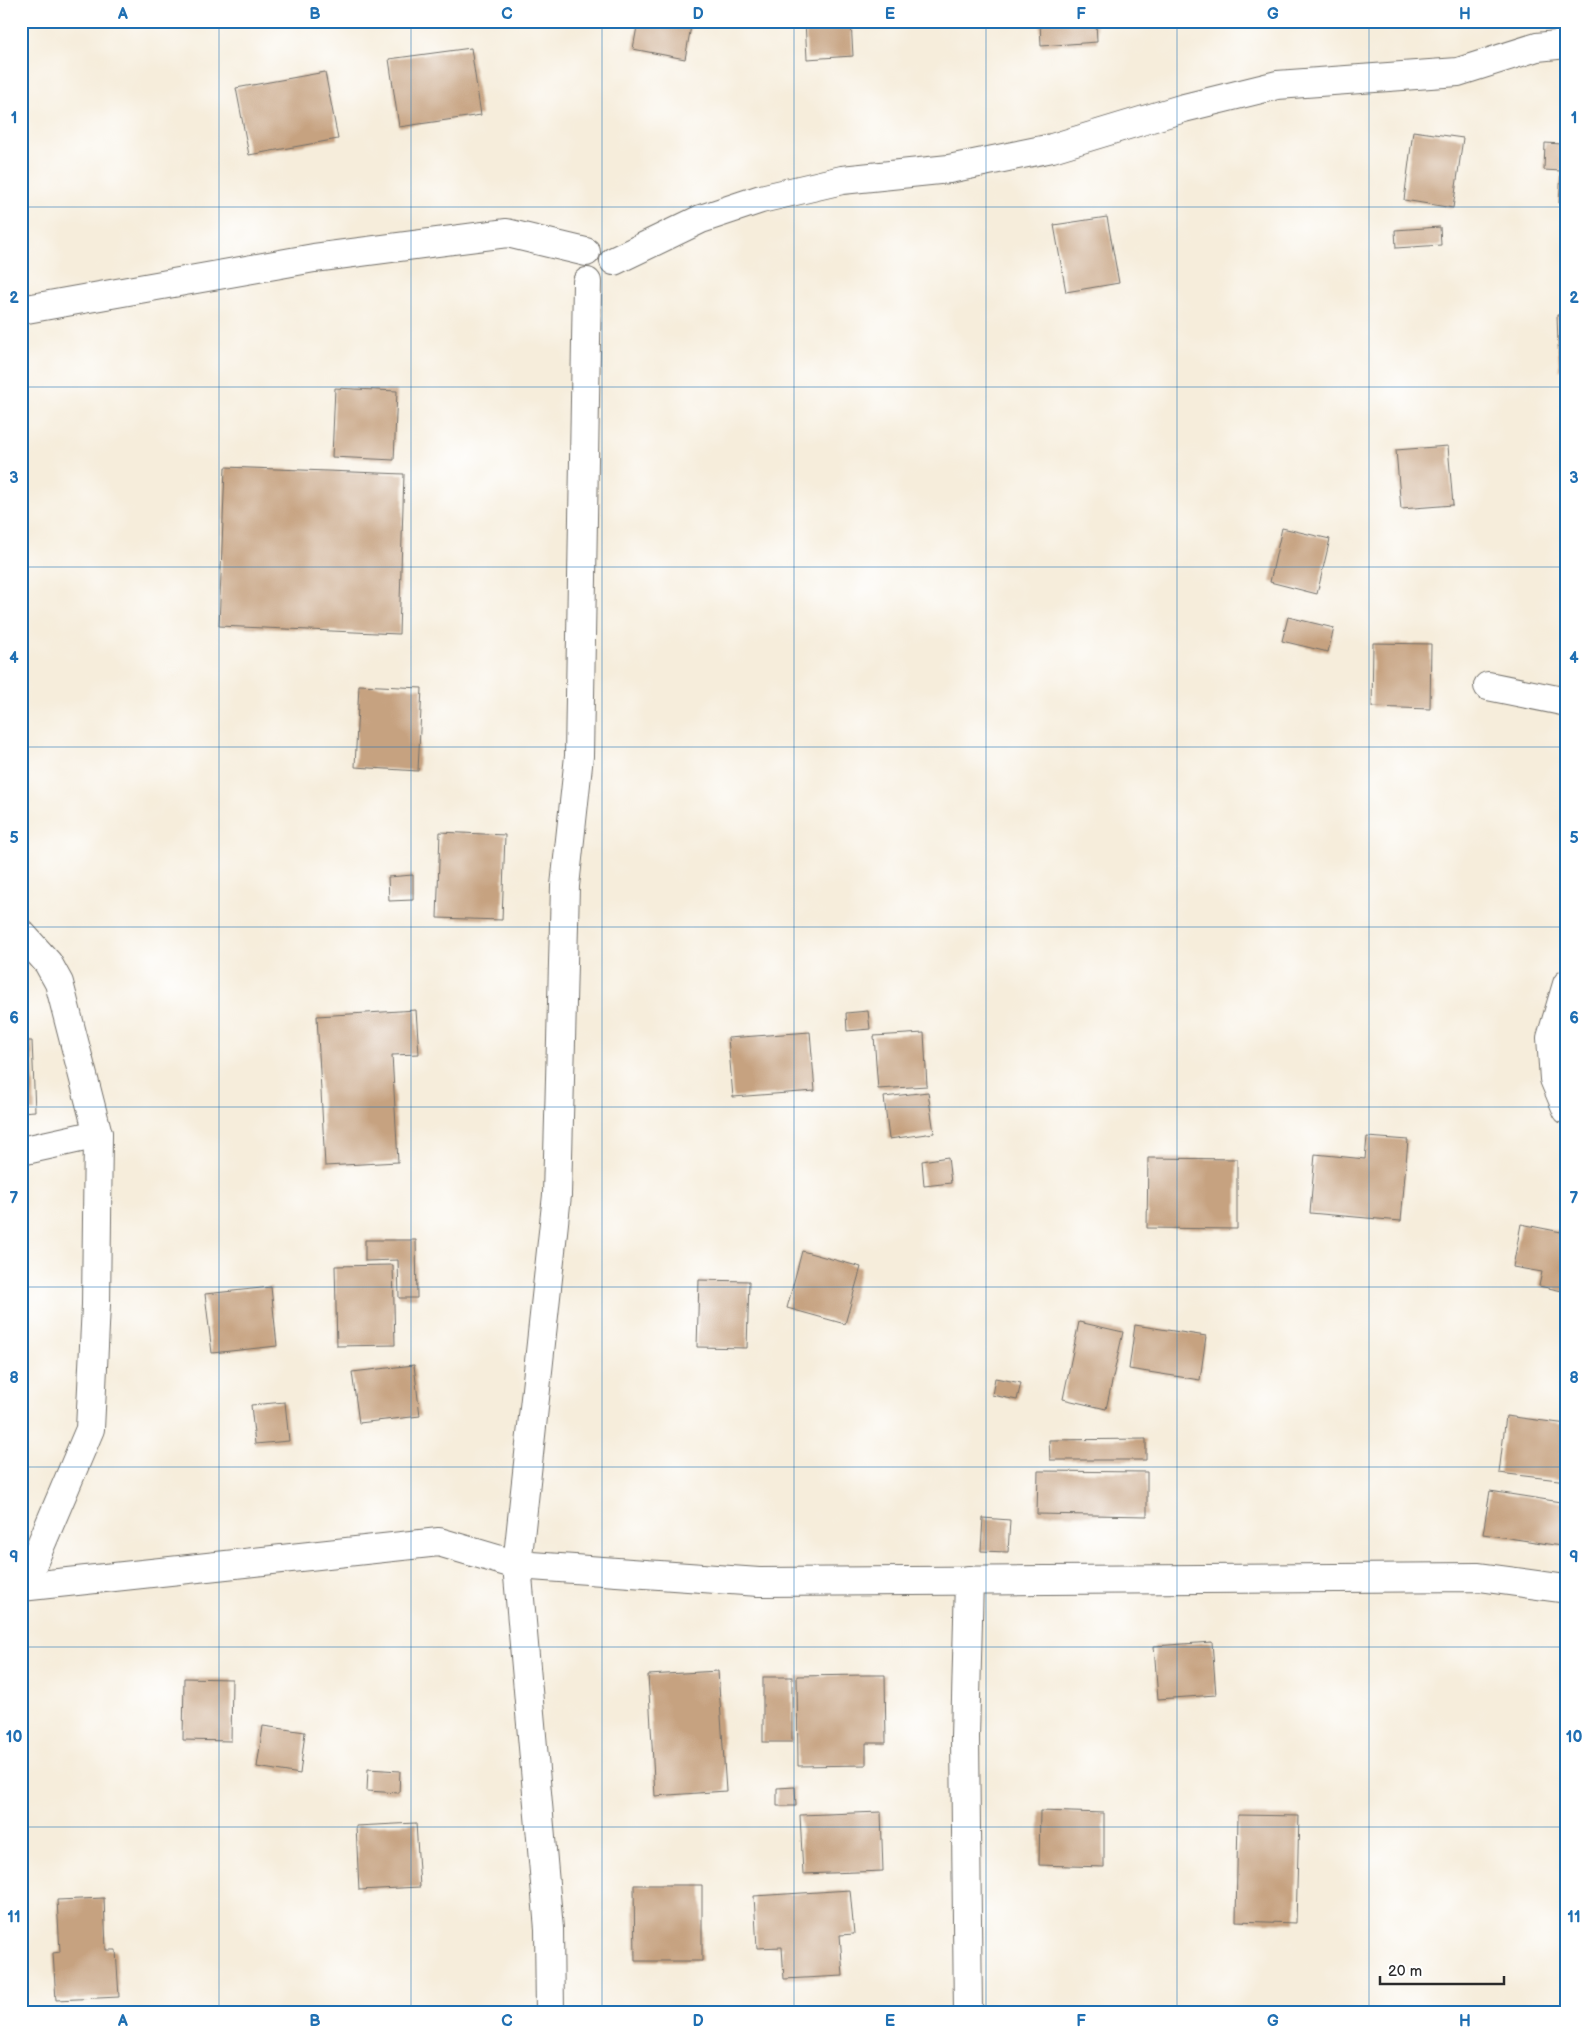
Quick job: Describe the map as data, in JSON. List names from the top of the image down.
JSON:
{
  "scale_bar": "20 m",
  "grid": {
    "columns": [
      "A",
      "B",
      "C",
      "D",
      "E",
      "F",
      "G",
      "H"
    ],
    "rows": [
      "1",
      "2",
      "3",
      "4",
      "5",
      "6",
      "7",
      "8",
      "9",
      "10",
      "11"
    ]
  }
}
